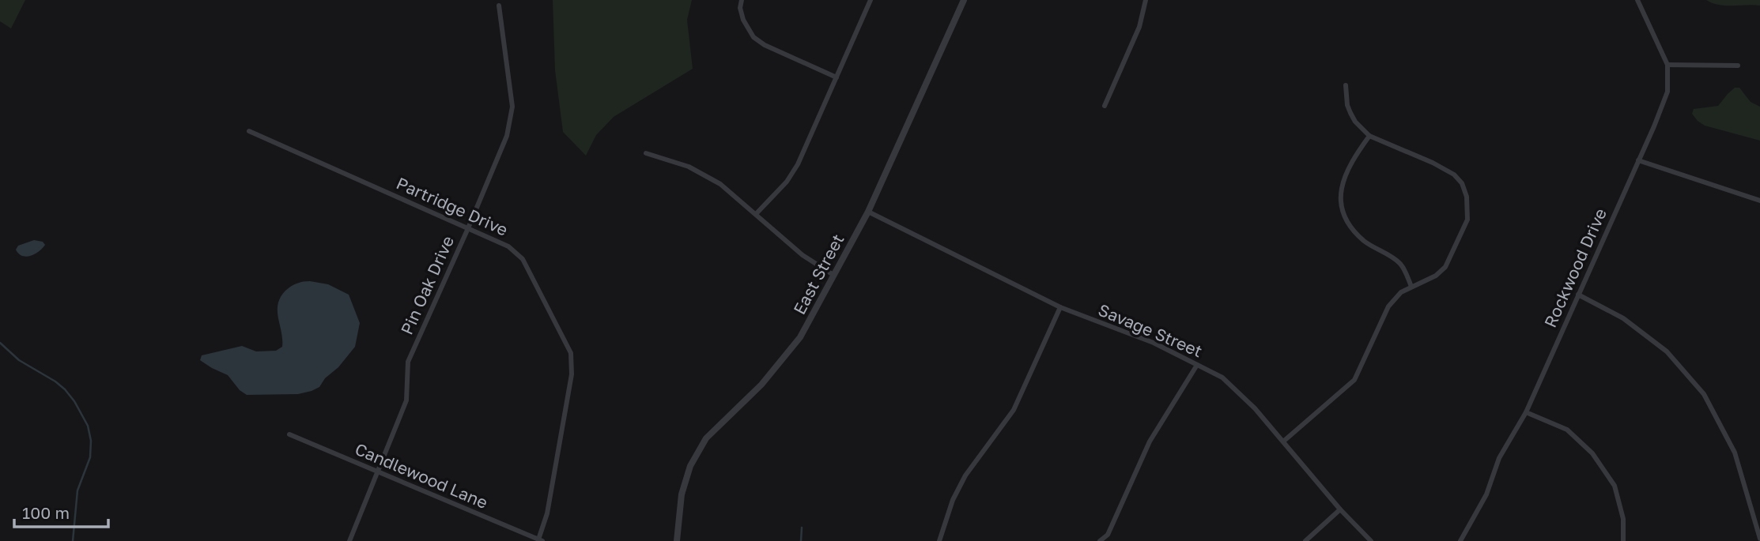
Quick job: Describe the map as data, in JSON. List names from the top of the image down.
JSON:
{
  "streets": {
    "street": [
      "Partridge Drive",
      "Rockwood Drive",
      "East Street",
      "Pin Oak Drive",
      "Savage Street",
      "Candlewood Lane"
    ]
  },
  "crossings": [
    ["Partridge Drive", "Pin Oak Drive"],
    ["Partridge Drive", "Candlewood Lane"],
    ["East Street", "Savage Street"],
    ["Pin Oak Drive", "Candlewood Lane"]
  ],
  "scale_bar": "100 m"
}
